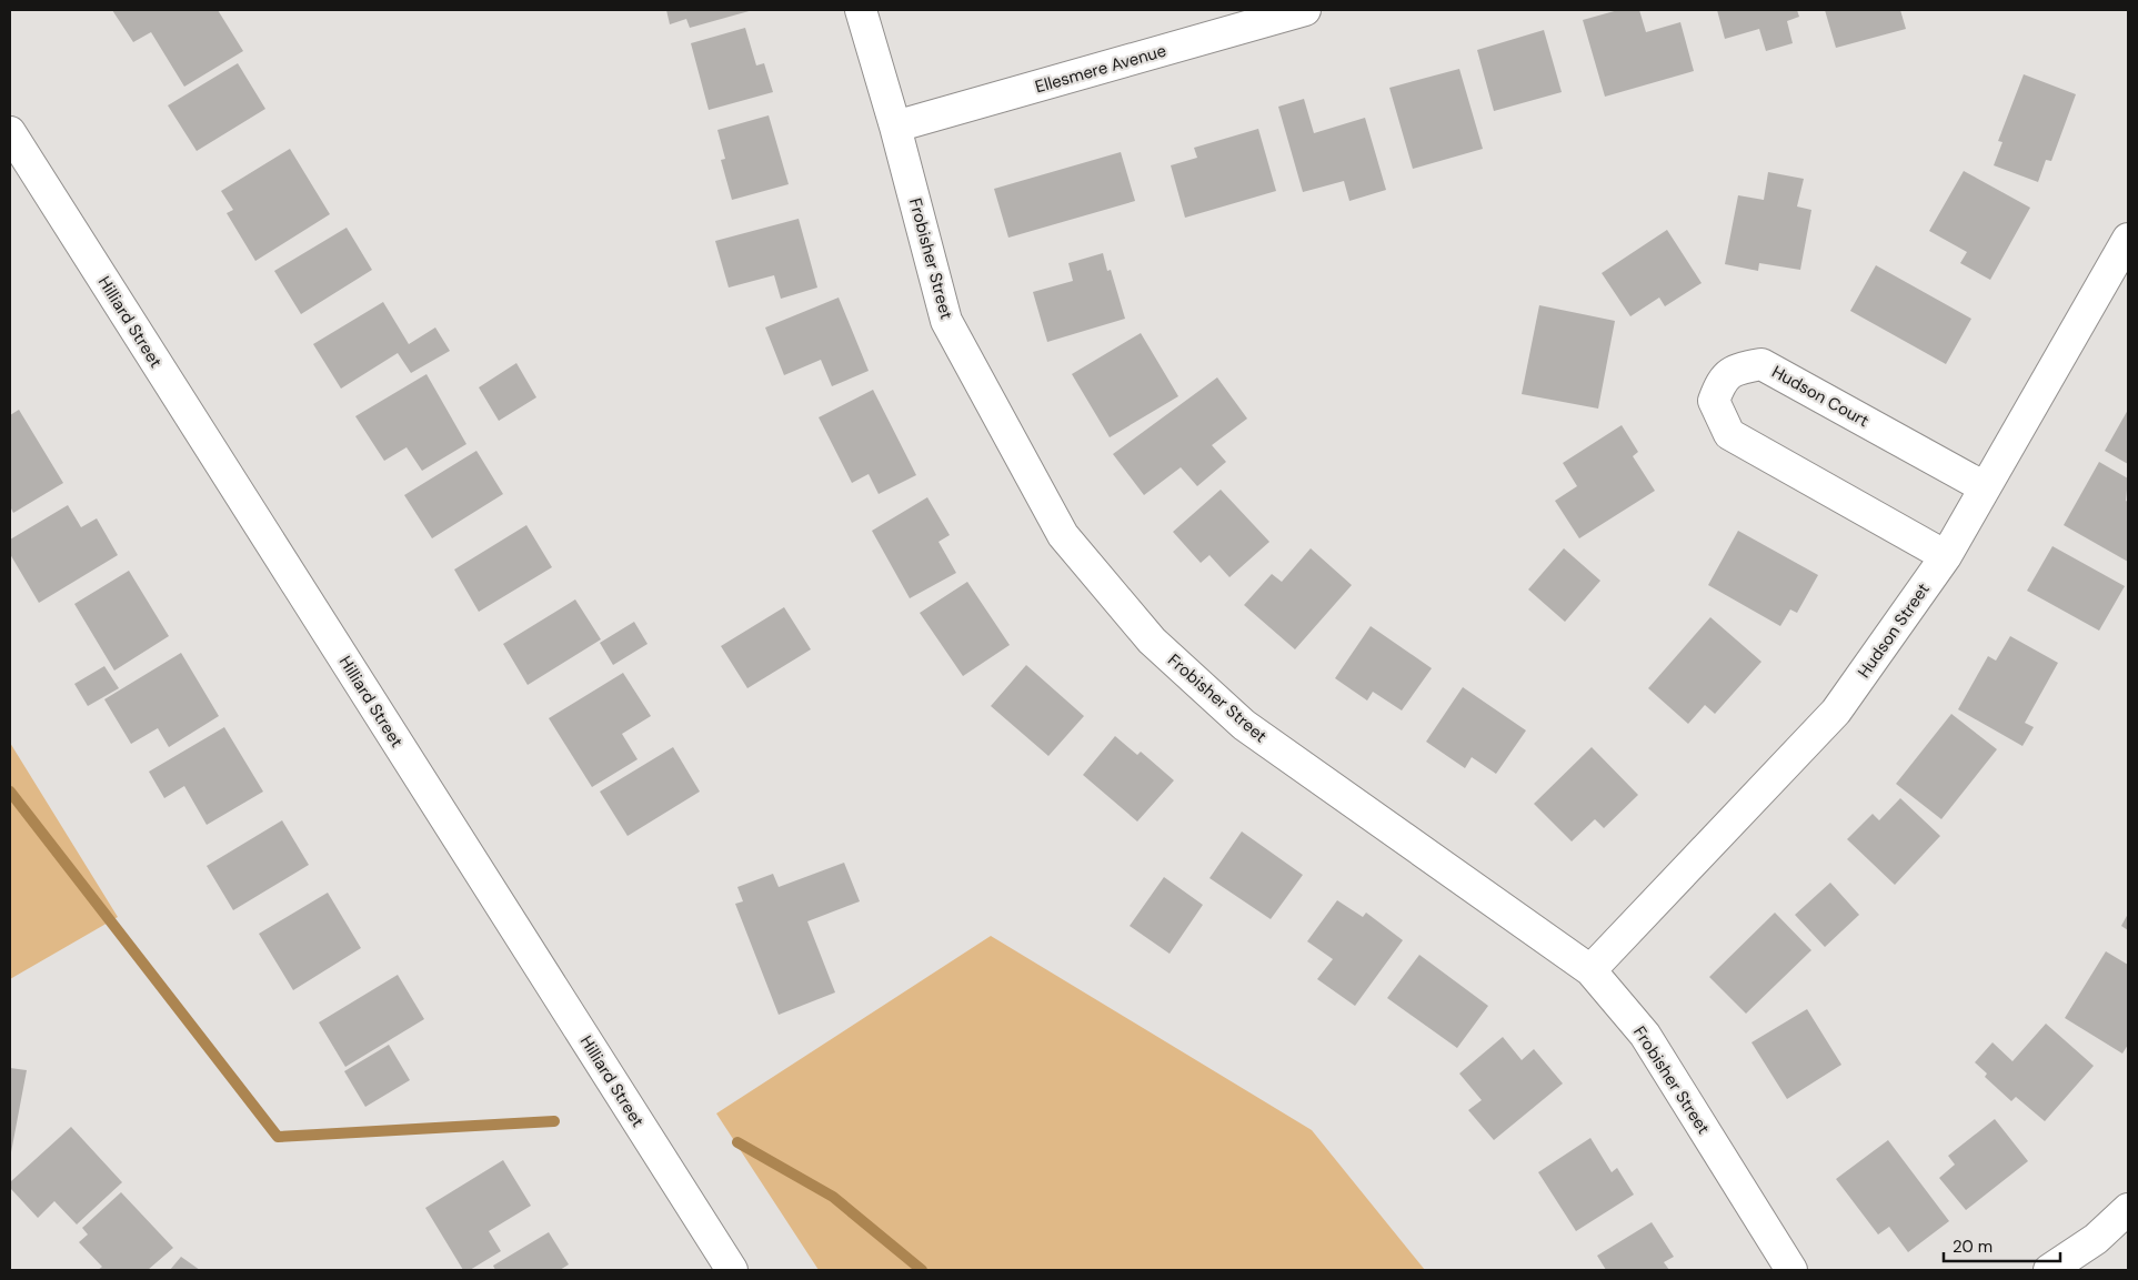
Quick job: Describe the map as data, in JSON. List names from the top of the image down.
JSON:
{
  "streets": {
    "street": [
      "Ellesmere Avenue",
      "Frobisher Street",
      "Hilliard Street",
      "Hudson Court",
      "Hudson Street"
    ]
  },
  "crossings": [
    ["Ellesmere Avenue", "Frobisher Street"],
    ["Frobisher Street", "Hudson Street"],
    ["Hudson Court", "Hudson Street"]
  ],
  "scale_bar": "20 m"
}
